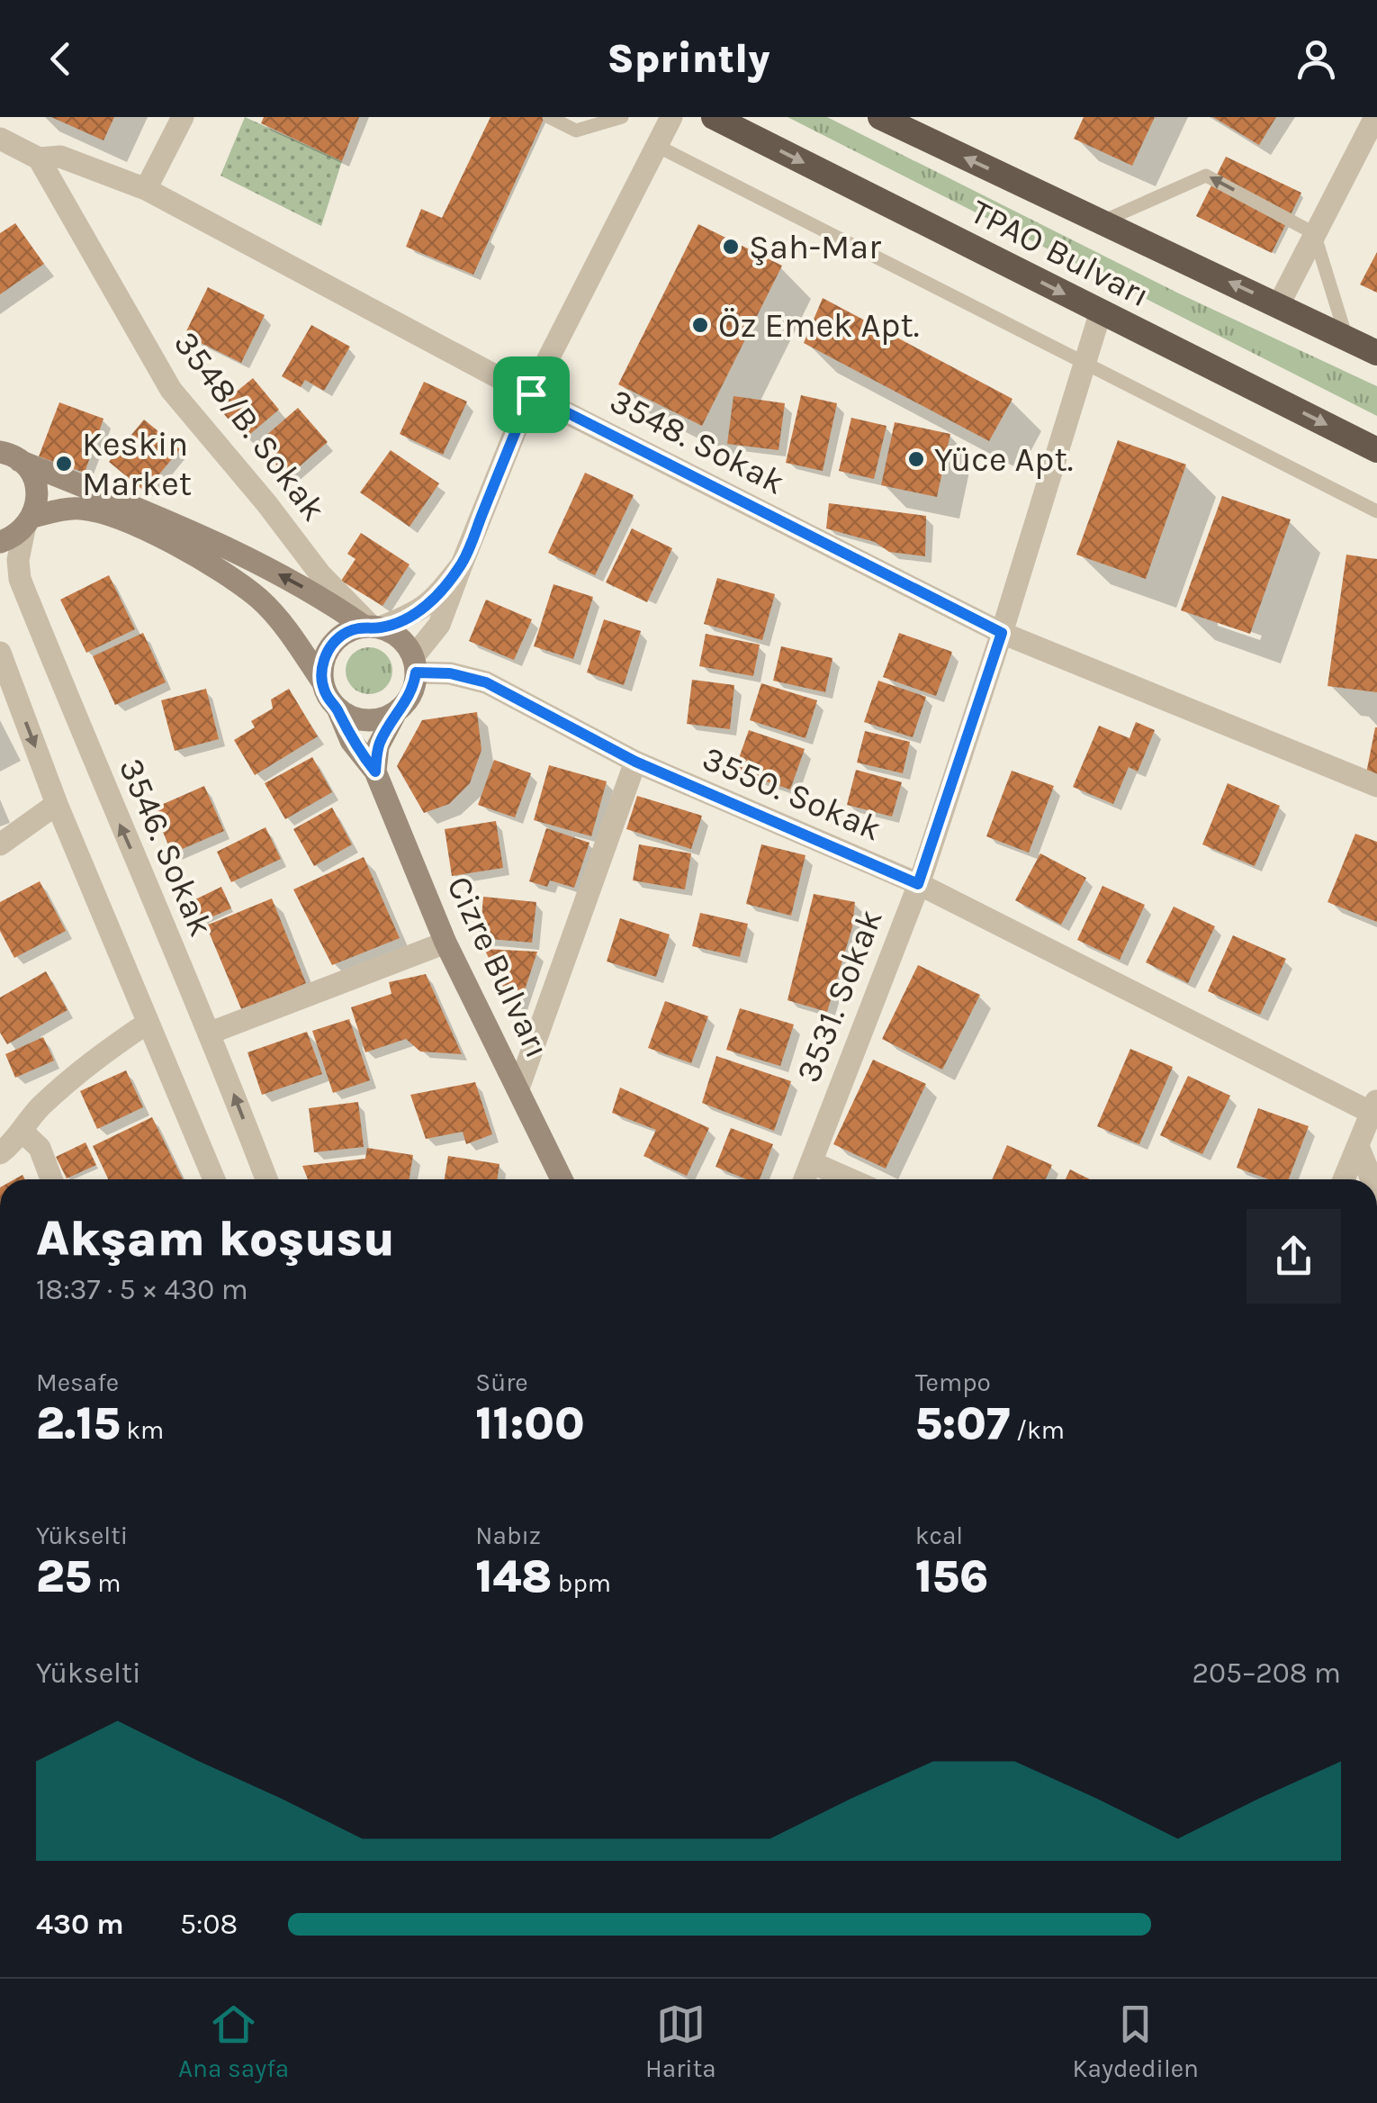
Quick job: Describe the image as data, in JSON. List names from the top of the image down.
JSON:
{
  "streets": {
    "highway": ["TPAO Bulvarı"],
    "main road": ["Cizre Bulvarı"],
    "street": [
      "3548/B. Sokak",
      "3548. Sokak",
      "3550. Sokak",
      "3546. Sokak",
      "3531. Sokak"
    ]
  },
  "crossings": [
    ["TPAO Bulvarı", "3531. Sokak"],
    ["3548/B. Sokak", "3548. Sokak"],
    ["3548/B. Sokak", "3550. Sokak"],
    ["3548/B. Sokak", "Cizre Bulvarı"],
    ["3548. Sokak", "3531. Sokak"],
    ["3550. Sokak", "Cizre Bulvarı"],
    ["3550. Sokak", "3531. Sokak"]
  ],
  "places": [
    "Şah-Mar",
    "Öz Emek Apt.",
    "Yüce Apt.",
    "Keskin Market"
  ],
  "page": {
    "header": "Sprintly",
    "heading": ["Akşam koşusu", "18:37 · 5 × 430 m"],
    "stats": [
      ["Mesafe", "2.15 km"],
      ["Süre", "11:00"],
      ["Tempo", "5:07 /km"],
      ["Yükselti", "25 m"],
      ["Nabız", "148 bpm"],
      ["kcal", "156"]
    ],
    "chart": ["Yükselti", "205–208 m"],
    "list": [
      {
        "name": "430 m",
        "note": "5:08"
      }
    ],
    "tabs": ["Ana sayfa", "Harita", "Kaydedilen"]
  }
}
